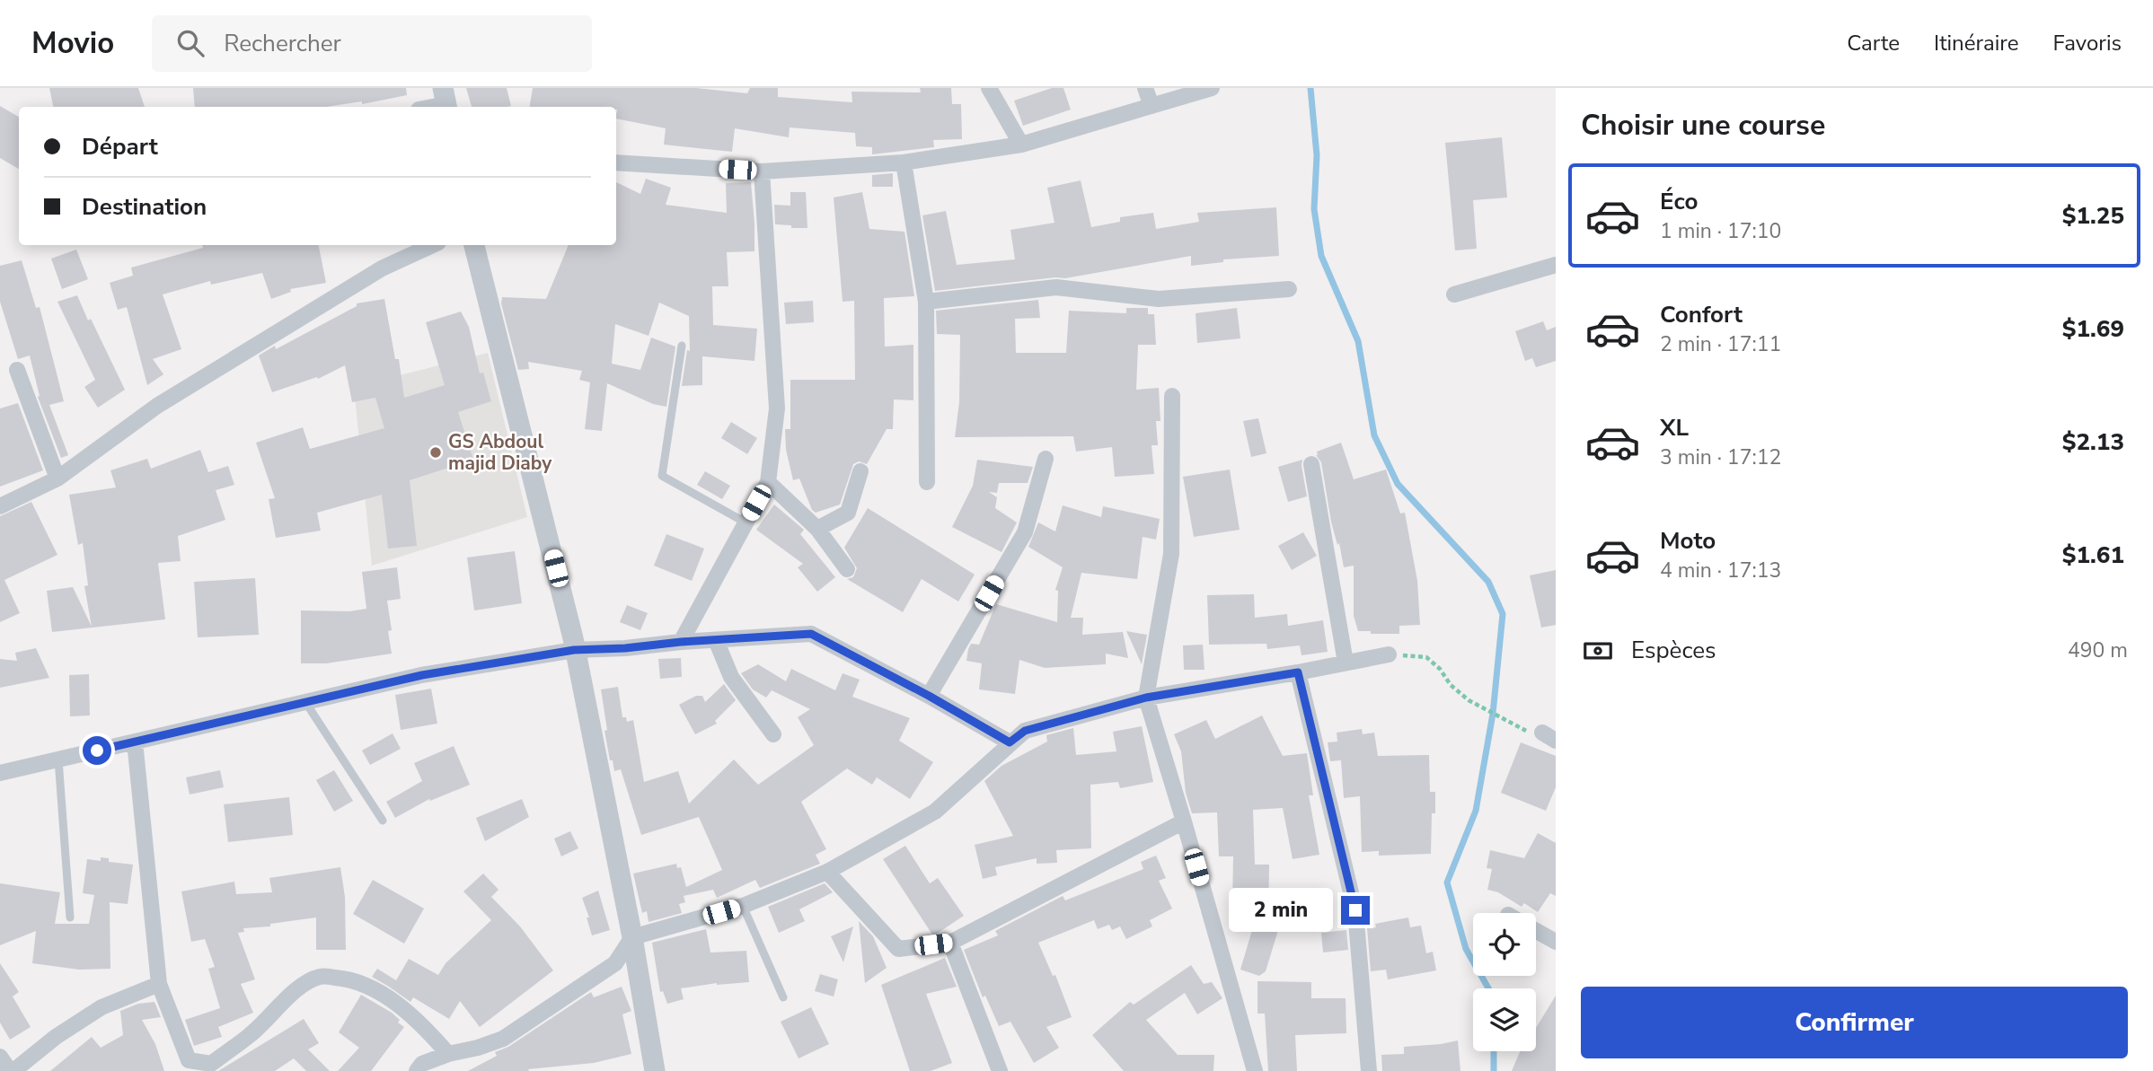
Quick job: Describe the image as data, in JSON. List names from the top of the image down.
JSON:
{
  "places": ["GS Abdoul majid Diaby"],
  "page": {
    "header": "Movio",
    "search": "Rechercher",
    "nav": ["Carte", "Itinéraire", "Favoris"],
    "heading": "Choisir une course",
    "banner": ["Départ", "Destination"],
    "list": [
      {
        "name": "Éco",
        "note": "1 min · 17:10",
        "value": "$1.25"
      },
      {
        "name": "Confort",
        "note": "2 min · 17:11",
        "value": "$1.69"
      },
      {
        "name": "XL",
        "note": "3 min · 17:12",
        "value": "$2.13"
      },
      {
        "name": "Moto",
        "note": "4 min · 17:13",
        "value": "$1.61"
      }
    ],
    "pay": ["Espèces", "490 m"],
    "bubble": "2 min",
    "buttons": "Confirmer"
  }
}
